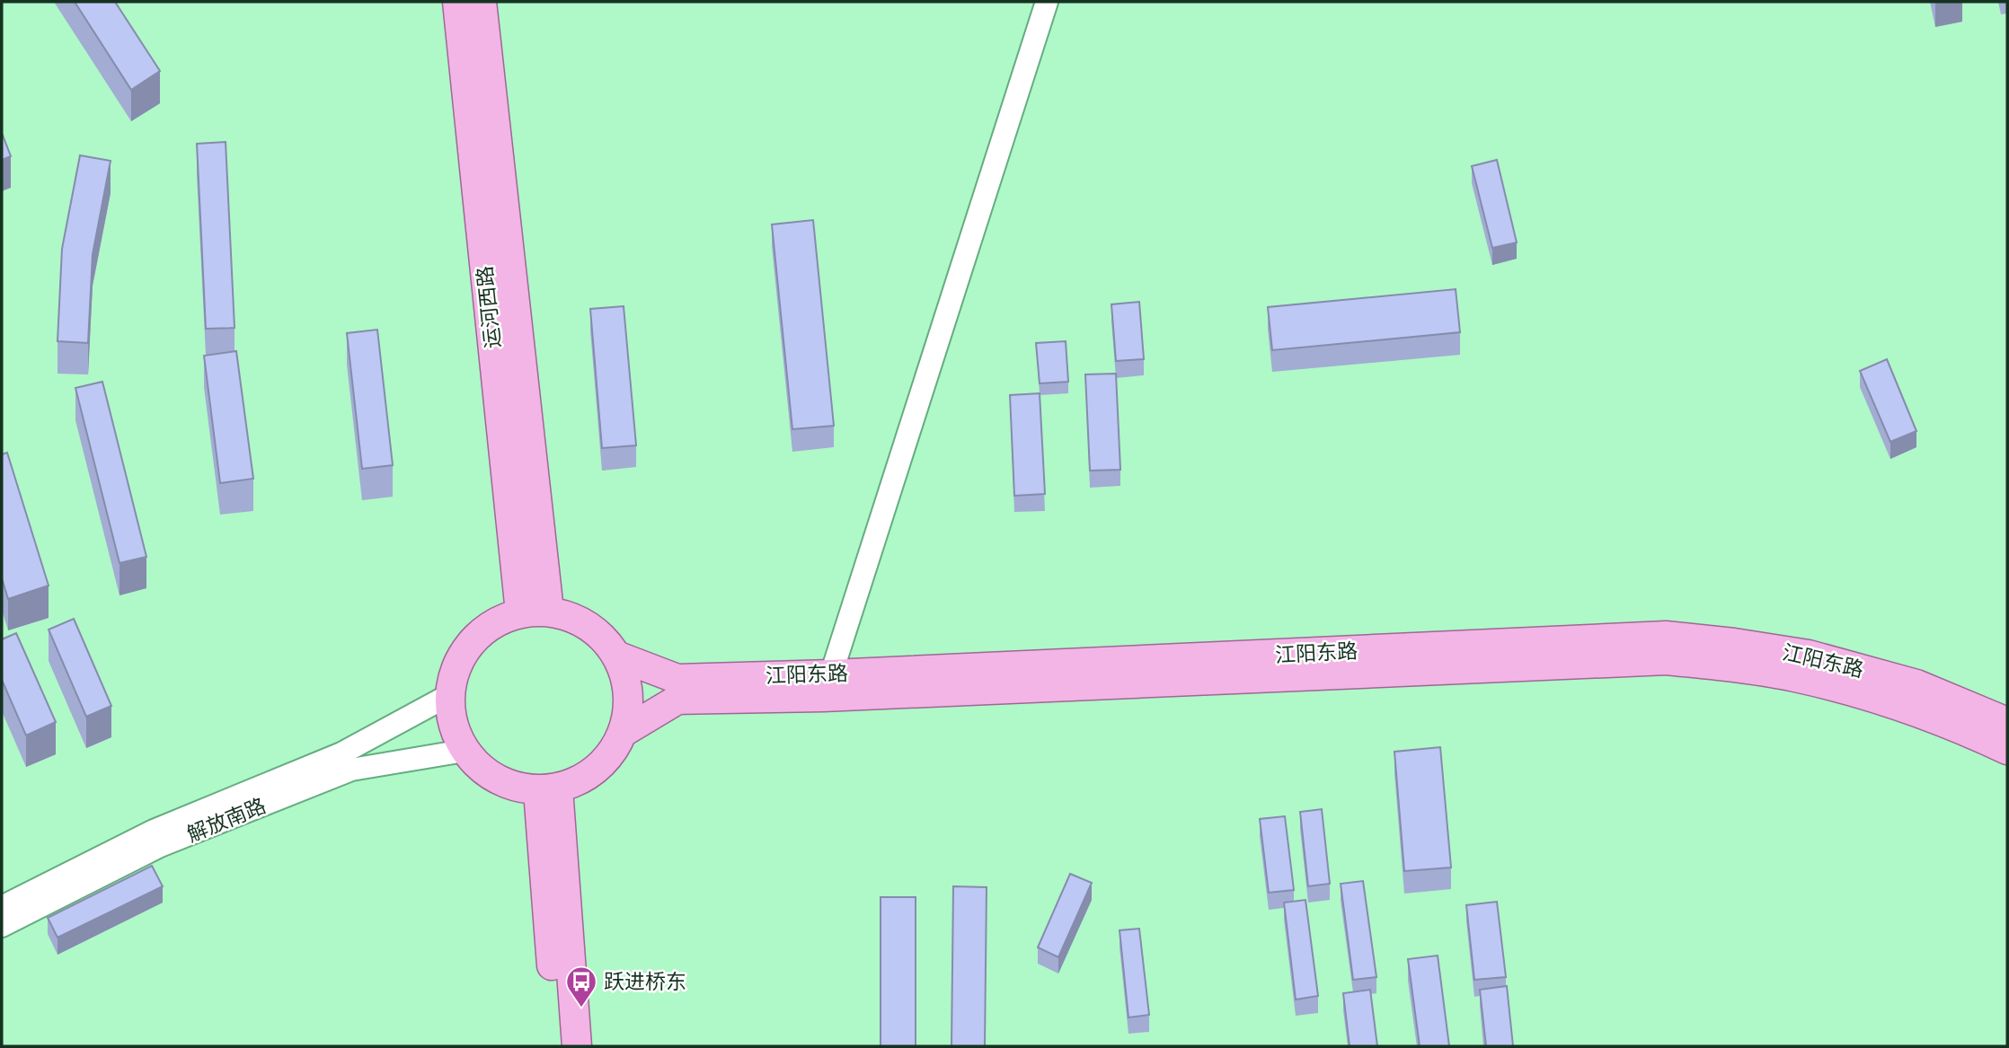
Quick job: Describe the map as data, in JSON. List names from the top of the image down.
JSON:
{
  "streets": {
    "main road": ["运河西路", "江阳东路"],
    "street": ["解放南路"]
  },
  "crossings": [
    ["运河西路", "江阳东路"],
    ["运河西路", "解放南路"],
    ["江阳东路", "解放南路"]
  ],
  "places": {
    "bus stop": ["跃进桥东"]
  }
}
